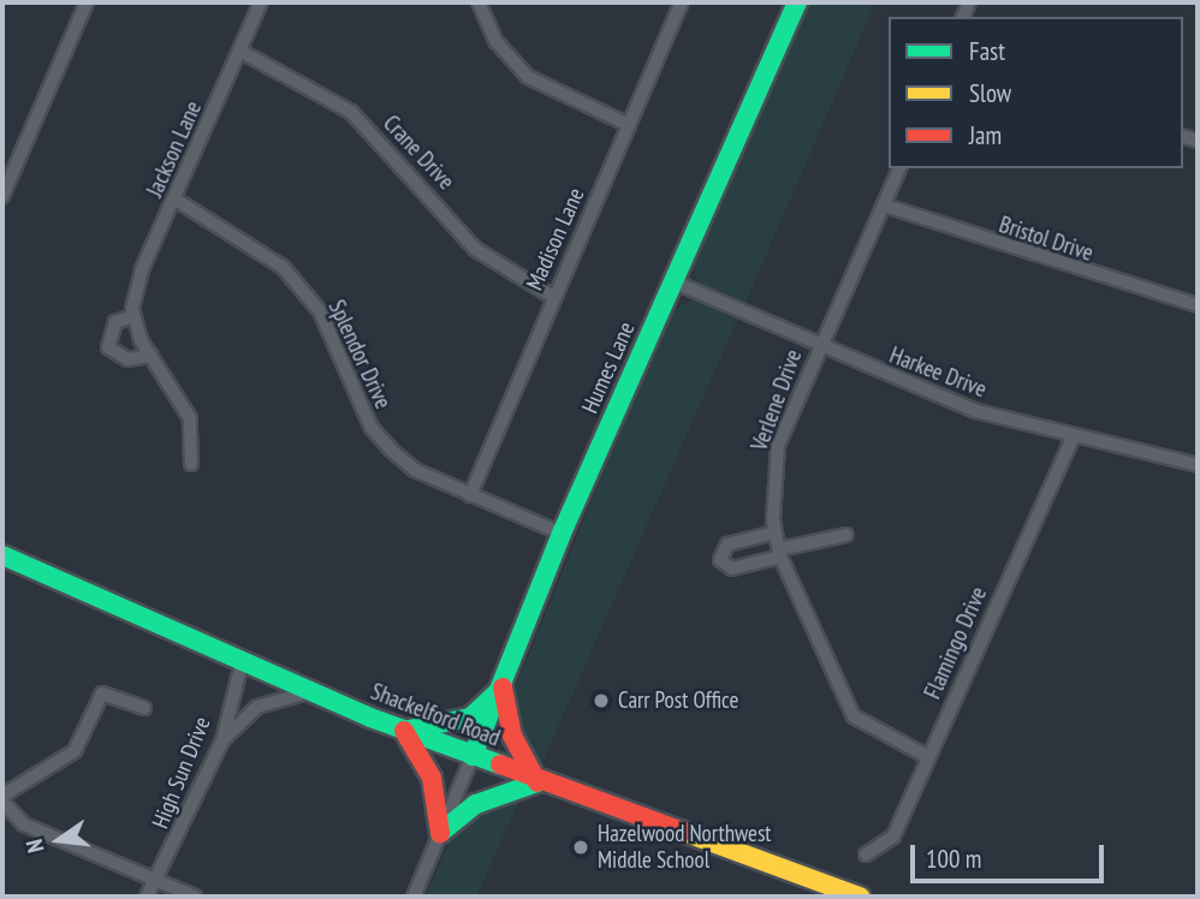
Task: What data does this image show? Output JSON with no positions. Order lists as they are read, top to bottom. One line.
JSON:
{"streets":{"main road":["Humes Lane","Shackelford Road"],"street":["Jackson Lane","Crane Drive","Madison Lane","Bristol Drive","Splendor Drive","Harkee Drive","Verlene Drive","Flamingo Drive","High Sun Drive"]},"crossings":[["Jackson Lane","Crane Drive"],["Jackson Lane","Splendor Drive"],["Crane Drive","Madison Lane"],["Madison Lane","Splendor Drive"],["Bristol Drive","Verlene Drive"],["Splendor Drive","Humes Lane"],["Humes Lane","Harkee Drive"],["Humes Lane","Shackelford Road"],["Harkee Drive","Verlene Drive"],["Harkee Drive","Flamingo Drive"],["Verlene Drive","Flamingo Drive"],["Shackelford Road","High Sun Drive"]],"places":["Carr Post Office","Hazelwood Northwest Middle School"],"legend":["Fast","Slow","Jam"],"scale_bar":"100 m","north":"left"}
